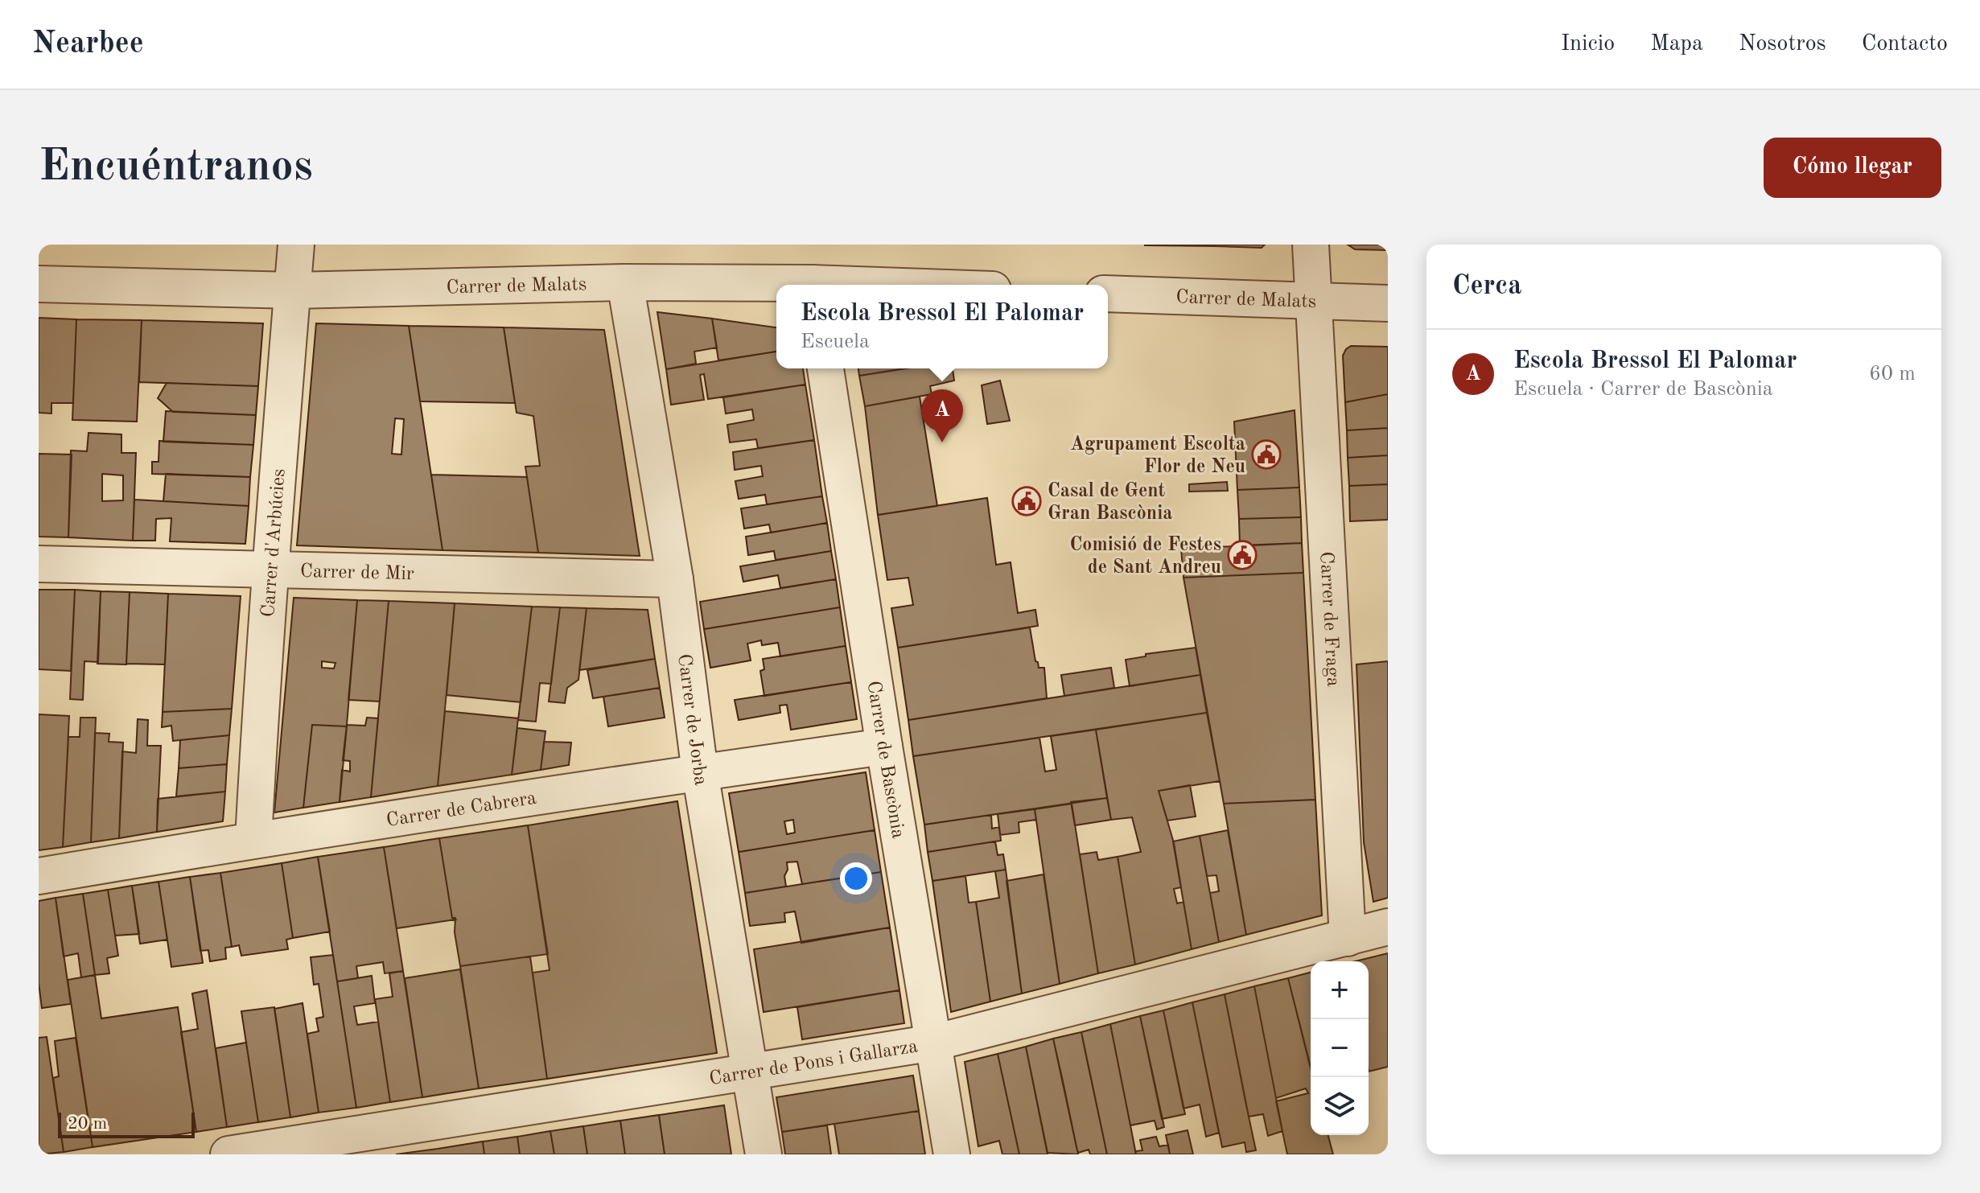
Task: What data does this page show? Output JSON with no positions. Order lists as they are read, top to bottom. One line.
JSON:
{"streets":{"street":["Carrer de Malats","Carrer d'Arbúcies","Carrer de Mir","Carrer de Fraga","Carrer de Jorba","Carrer de Bascònia","Carrer de Cabrera","Carrer de Pons i Gallarza"]},"crossings":[["Carrer de Malats","Carrer d'Arbúcies"],["Carrer de Malats","Carrer de Fraga"],["Carrer de Malats","Carrer de Jorba"],["Carrer d'Arbúcies","Carrer de Mir"],["Carrer d'Arbúcies","Carrer de Cabrera"],["Carrer de Mir","Carrer de Jorba"],["Carrer de Fraga","Carrer de Pons i Gallarza"],["Carrer de Jorba","Carrer de Cabrera"],["Carrer de Jorba","Carrer de Pons i Gallarza"],["Carrer de Bascònia","Carrer de Cabrera"],["Carrer de Bascònia","Carrer de Pons i Gallarza"]],"places":{"public building":["Agrupament Escolta Flor de Neu","Casal de Gent Gran Bascònia","Comisió de Festes de Sant Andreu"]},"scale_bar":"20 m","page":{"header":"Nearbee","nav":["Inicio","Mapa","Nosotros","Contacto"],"buttons":"Cómo llegar","title":"Encuéntranos","heading":"Cerca","popup":["Escola Bressol El Palomar","Escuela"],"list":[{"mark":"A","name":"Escola Bressol El Palomar","note":"Escuela · Carrer de Bascònia","value":"60 m"}],"pins":"A","map_buttons":["+","−"],"scale":"20 m"}}
